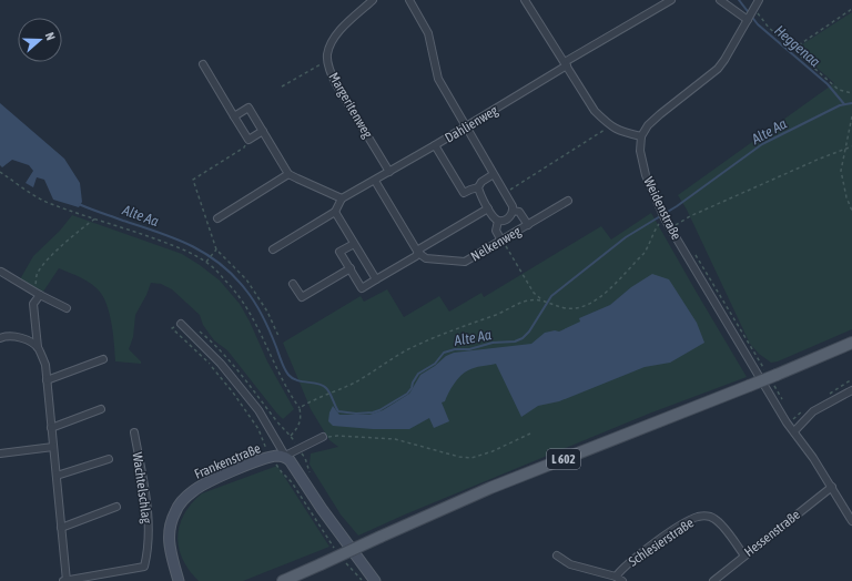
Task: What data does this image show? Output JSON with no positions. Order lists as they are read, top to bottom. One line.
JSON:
{"streets":{"main road":["L 602","Frankenstraße"],"street":["Margeritenweg","Dahlienweg","Weidenstraße","Nelkenweg","Wachtelschlag","Hessenstraße","Schlesierstraße"]},"crossings":[["Margeritenweg","Dahlienweg"],["Dahlienweg","Nelkenweg"],["Weidenstraße","Hessenstraße"],["Hessenstraße","Schlesierstraße"]],"water":["Heggenaa","Alte Aa"],"north":"right"}
